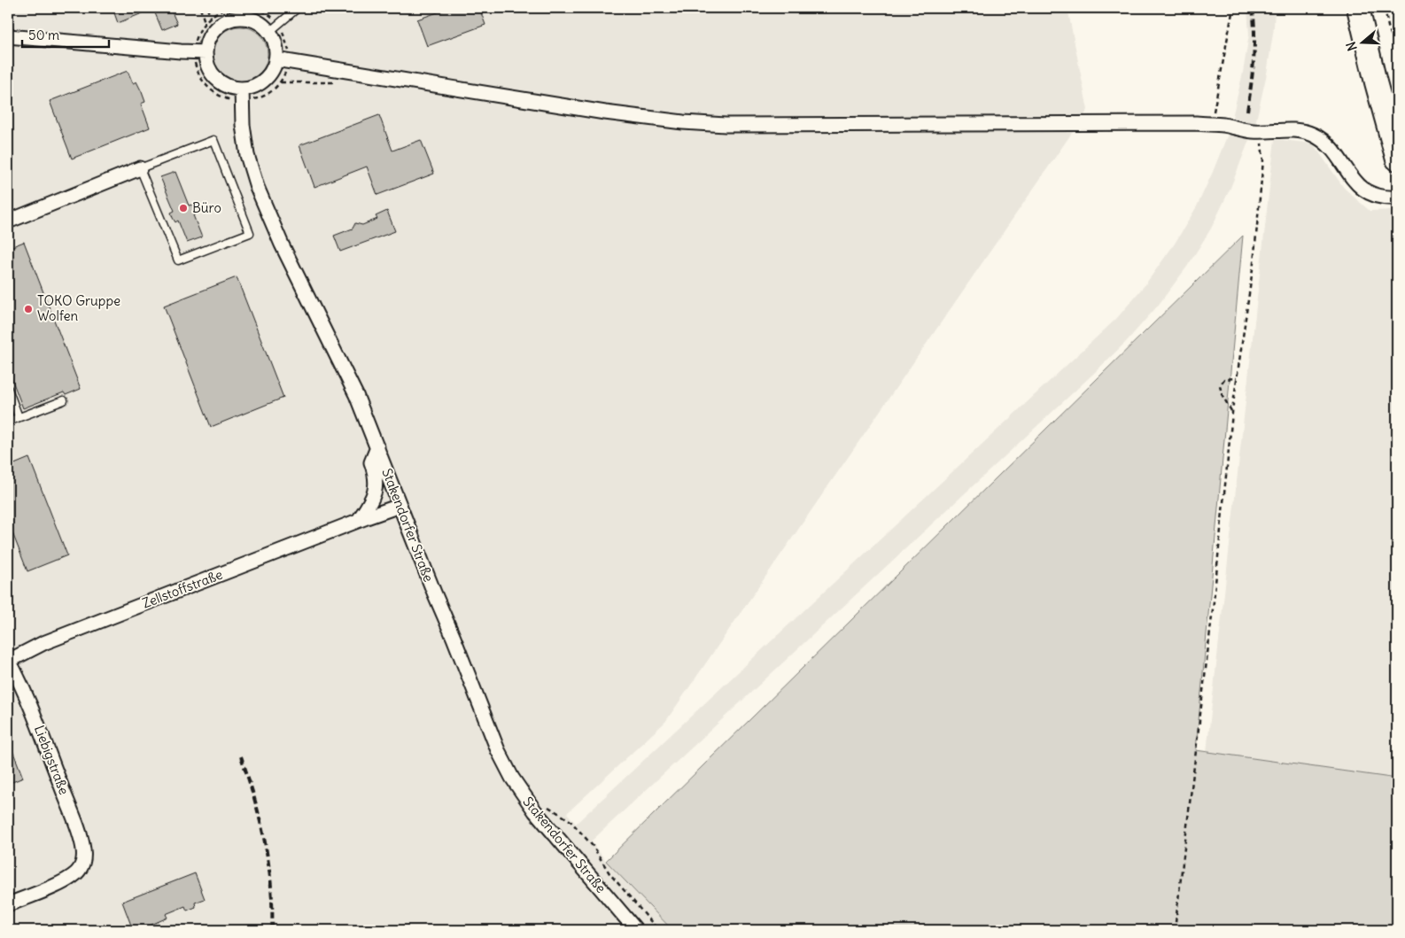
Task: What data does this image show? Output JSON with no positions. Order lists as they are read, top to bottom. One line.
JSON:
{"streets":{"street":["Stakendorfer Straße","Zellstoffstraße","Liebigstraße"]},"crossings":[["Stakendorfer Straße","Zellstoffstraße"],["Zellstoffstraße","Liebigstraße"]],"places":["Büro","TOKO Gruppe Wolfen"],"scale_bar":"50 m","north":"left"}
